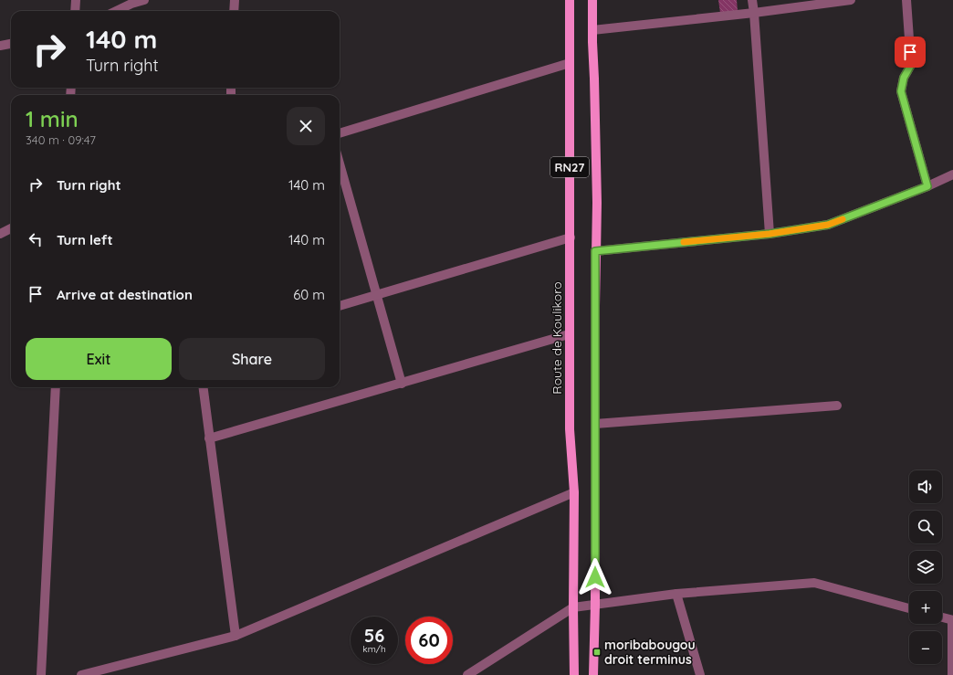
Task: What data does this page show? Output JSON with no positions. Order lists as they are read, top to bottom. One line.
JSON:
{"streets":{"main road":["RN27","Route de Koulikoro"]},"places":{"transit":["moribabougou droit terminus"]},"page":{"turn":["140 m","Turn right"],"heading":["1 min","340 m · 09:47"],"list":[{"name":"Turn right","value":"140 m"},{"name":"Turn left","value":"140 m"},{"name":"Arrive at destination","value":"60 m"}],"buttons":["Exit","Share"],"map_buttons":["+","−"],"speed":"56 km/h","limit":"60"}}
